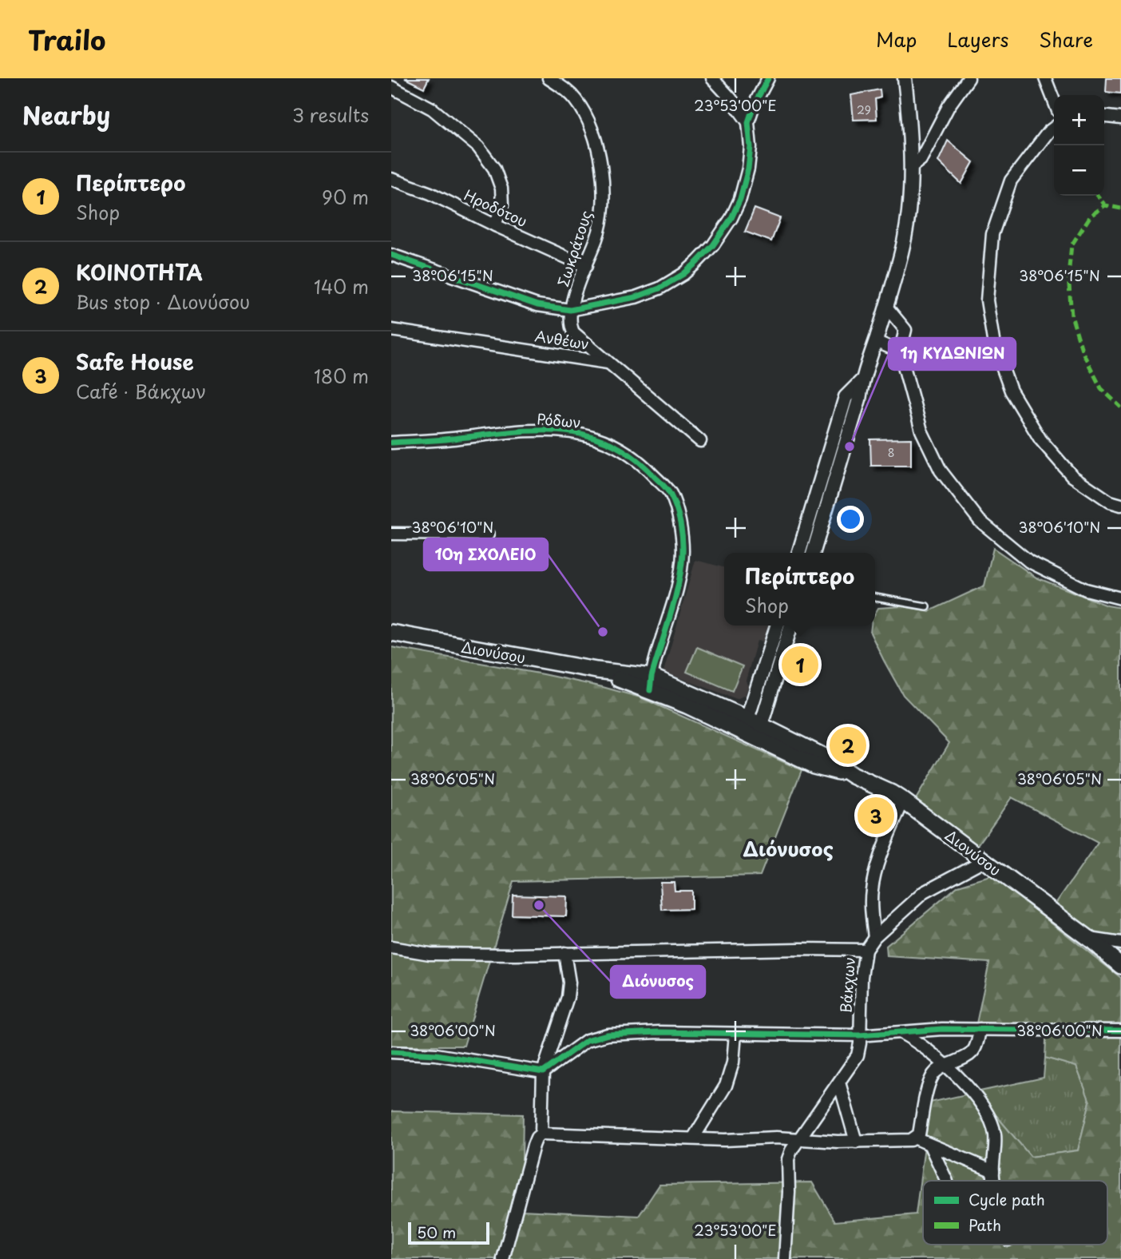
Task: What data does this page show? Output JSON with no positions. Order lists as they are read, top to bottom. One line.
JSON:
{"streets":{"main road":["Διονύσου"],"street":["Ηροδότου","Σωκράτους","Ανθέων","Ρόδων","Βάκχων"]},"crossings":[["Ηροδότου","Σωκράτους"],["Ρόδων","Διονύσου"],["Διονύσου","Βάκχων"]],"districts":["Διόνυσος"],"places":["1η ΚΥΔΩΝΙΩΝ","10η ΣΧΟΛΕΙΟ","Διόνυσος"],"house_numbers":["29","8"],"legend":["Cycle path","Path"],"scale_bar":"50 m","page":{"header":"Trailo","nav":["Map","Layers","Share"],"heading":["Nearby","3 results"],"map_buttons":["+","−"],"list":[{"mark":"1","name":"Περίπτερο","note":"Shop","value":"90 m"},{"mark":"2","name":"ΚΟΙΝΟΤΗΤΑ","note":"Bus stop · Διονύσου","value":"140 m"},{"mark":"3","name":"Safe House","note":"Café · Βάκχων","value":"180 m"}],"popup":["Περίπτερο","Shop"],"pins":["1","2","3"],"scale":"50 m"},"coordinates":["23°53'00\"E","38°06'15\"N","38°06'10\"N","38°06'05\"N","38°06'00\"N"]}
